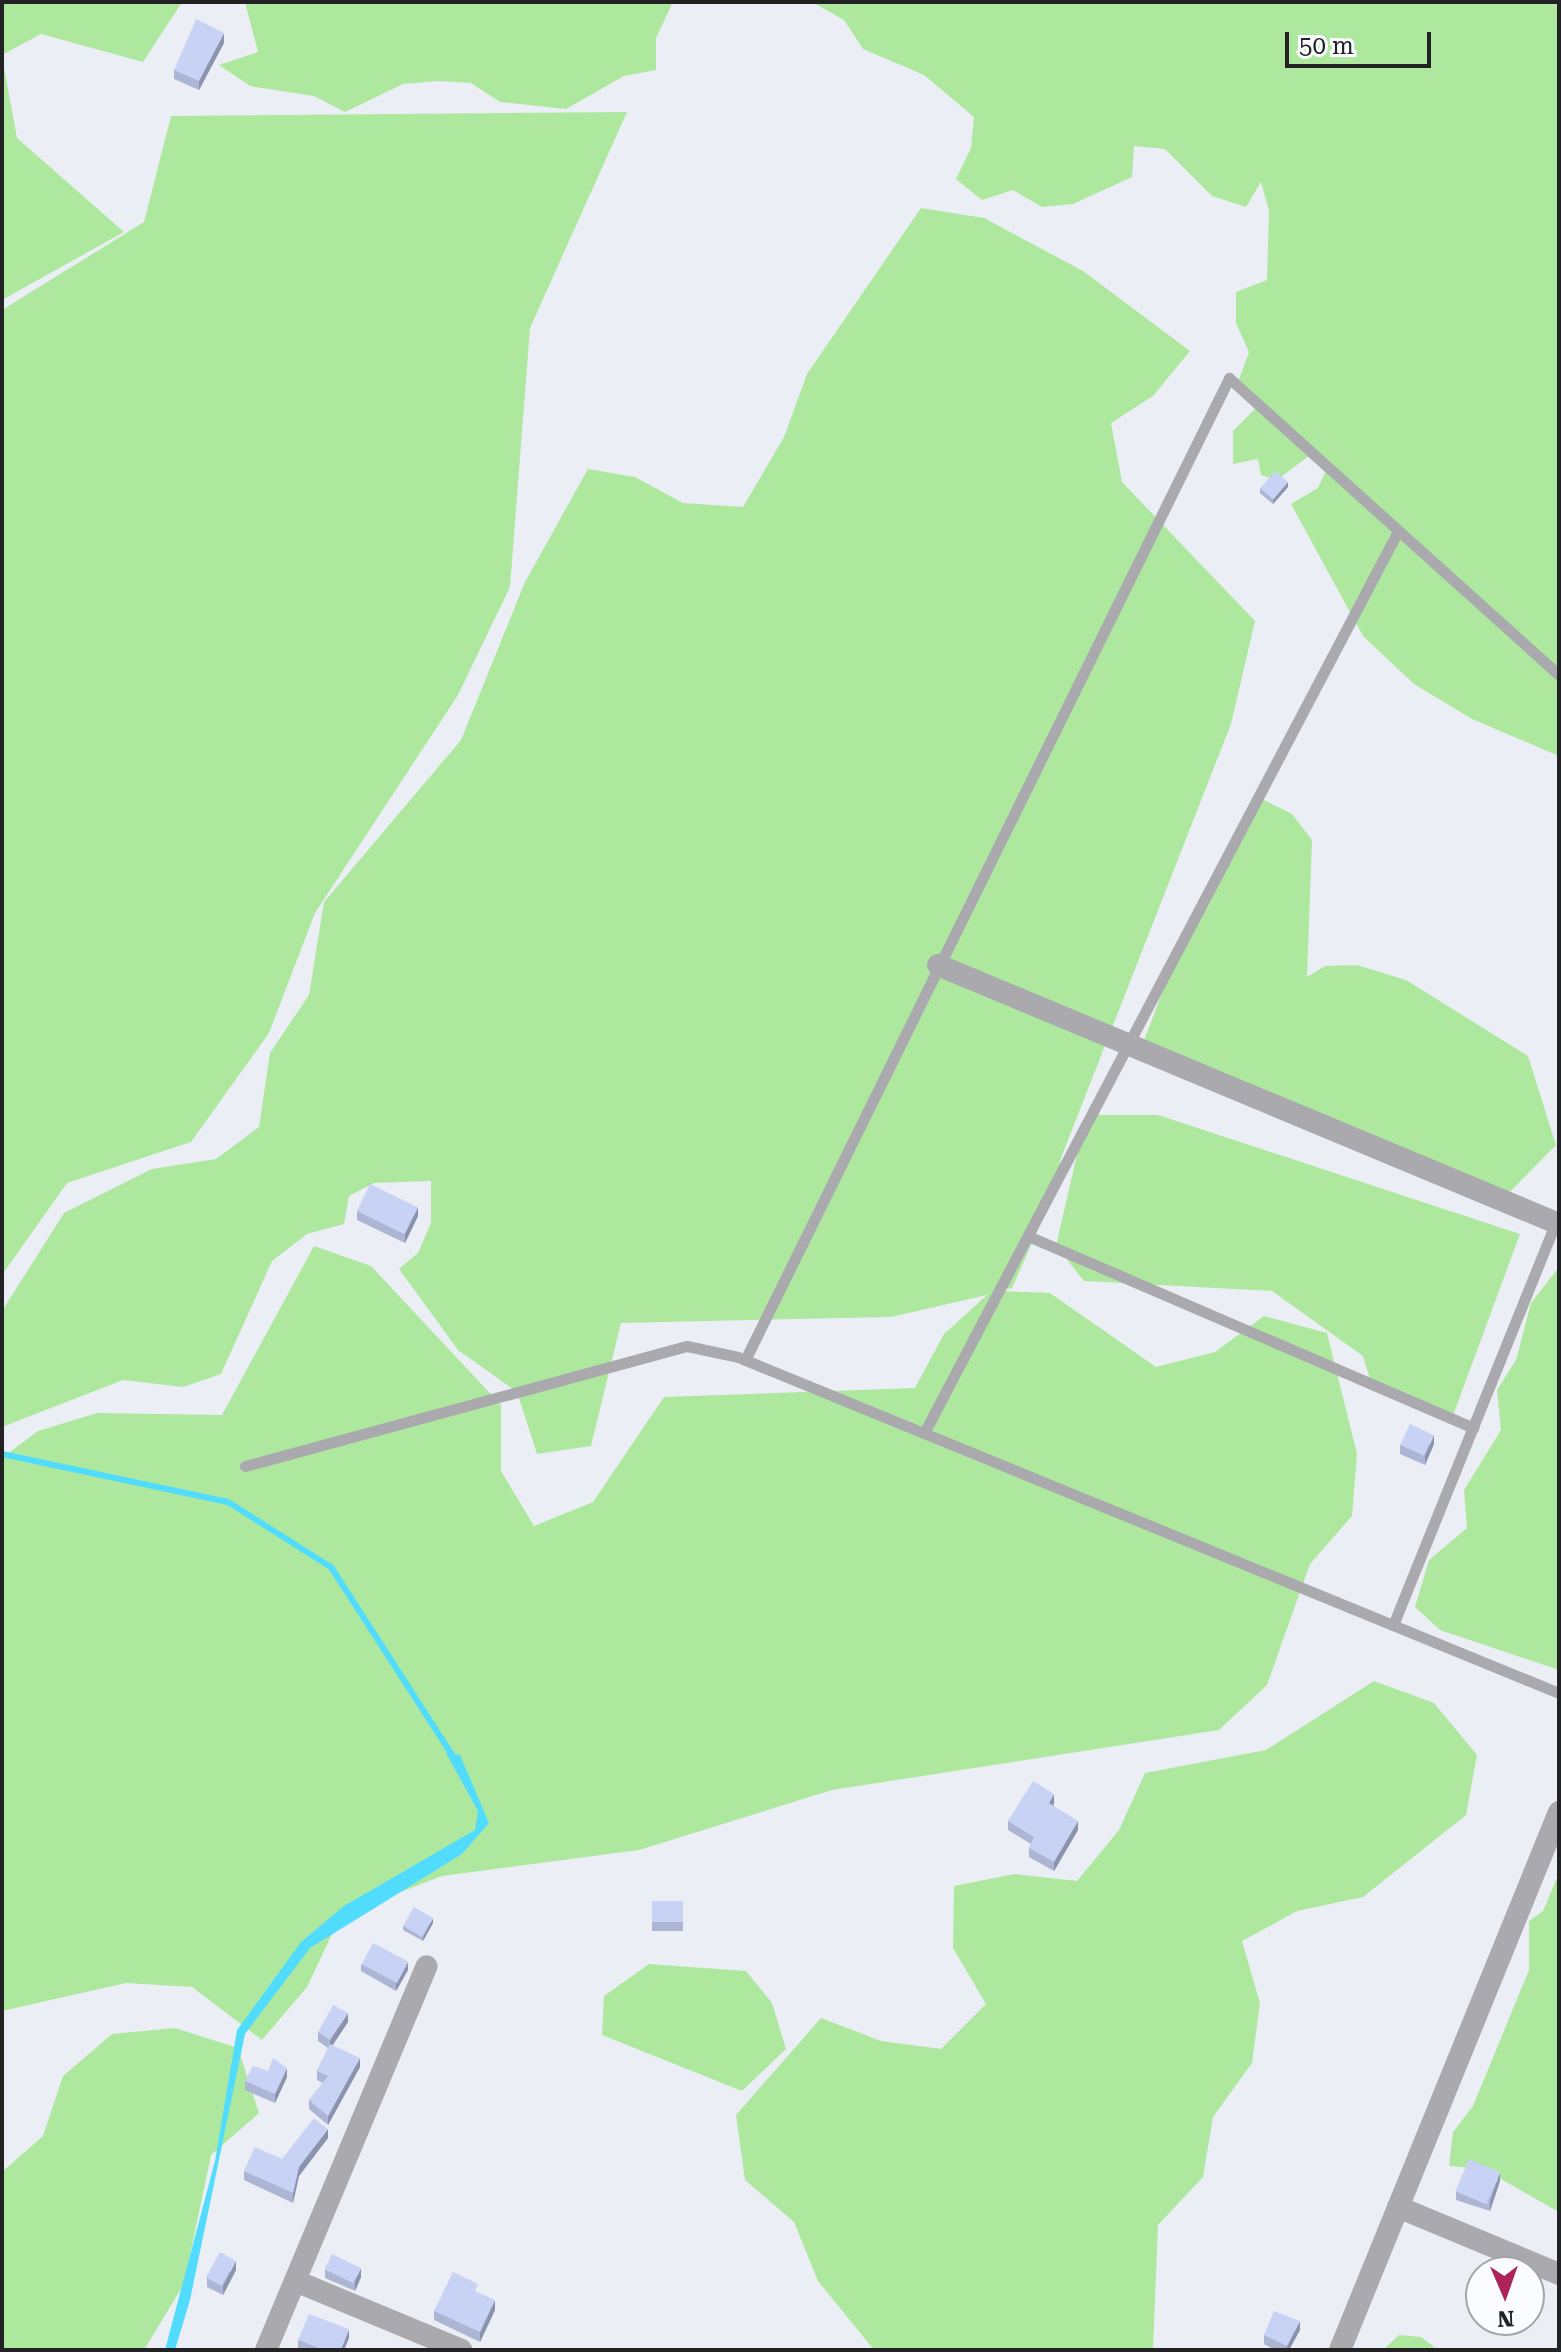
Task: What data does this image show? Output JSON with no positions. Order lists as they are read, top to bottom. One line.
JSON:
{"scale_bar":"50 m","north":"bottom"}
